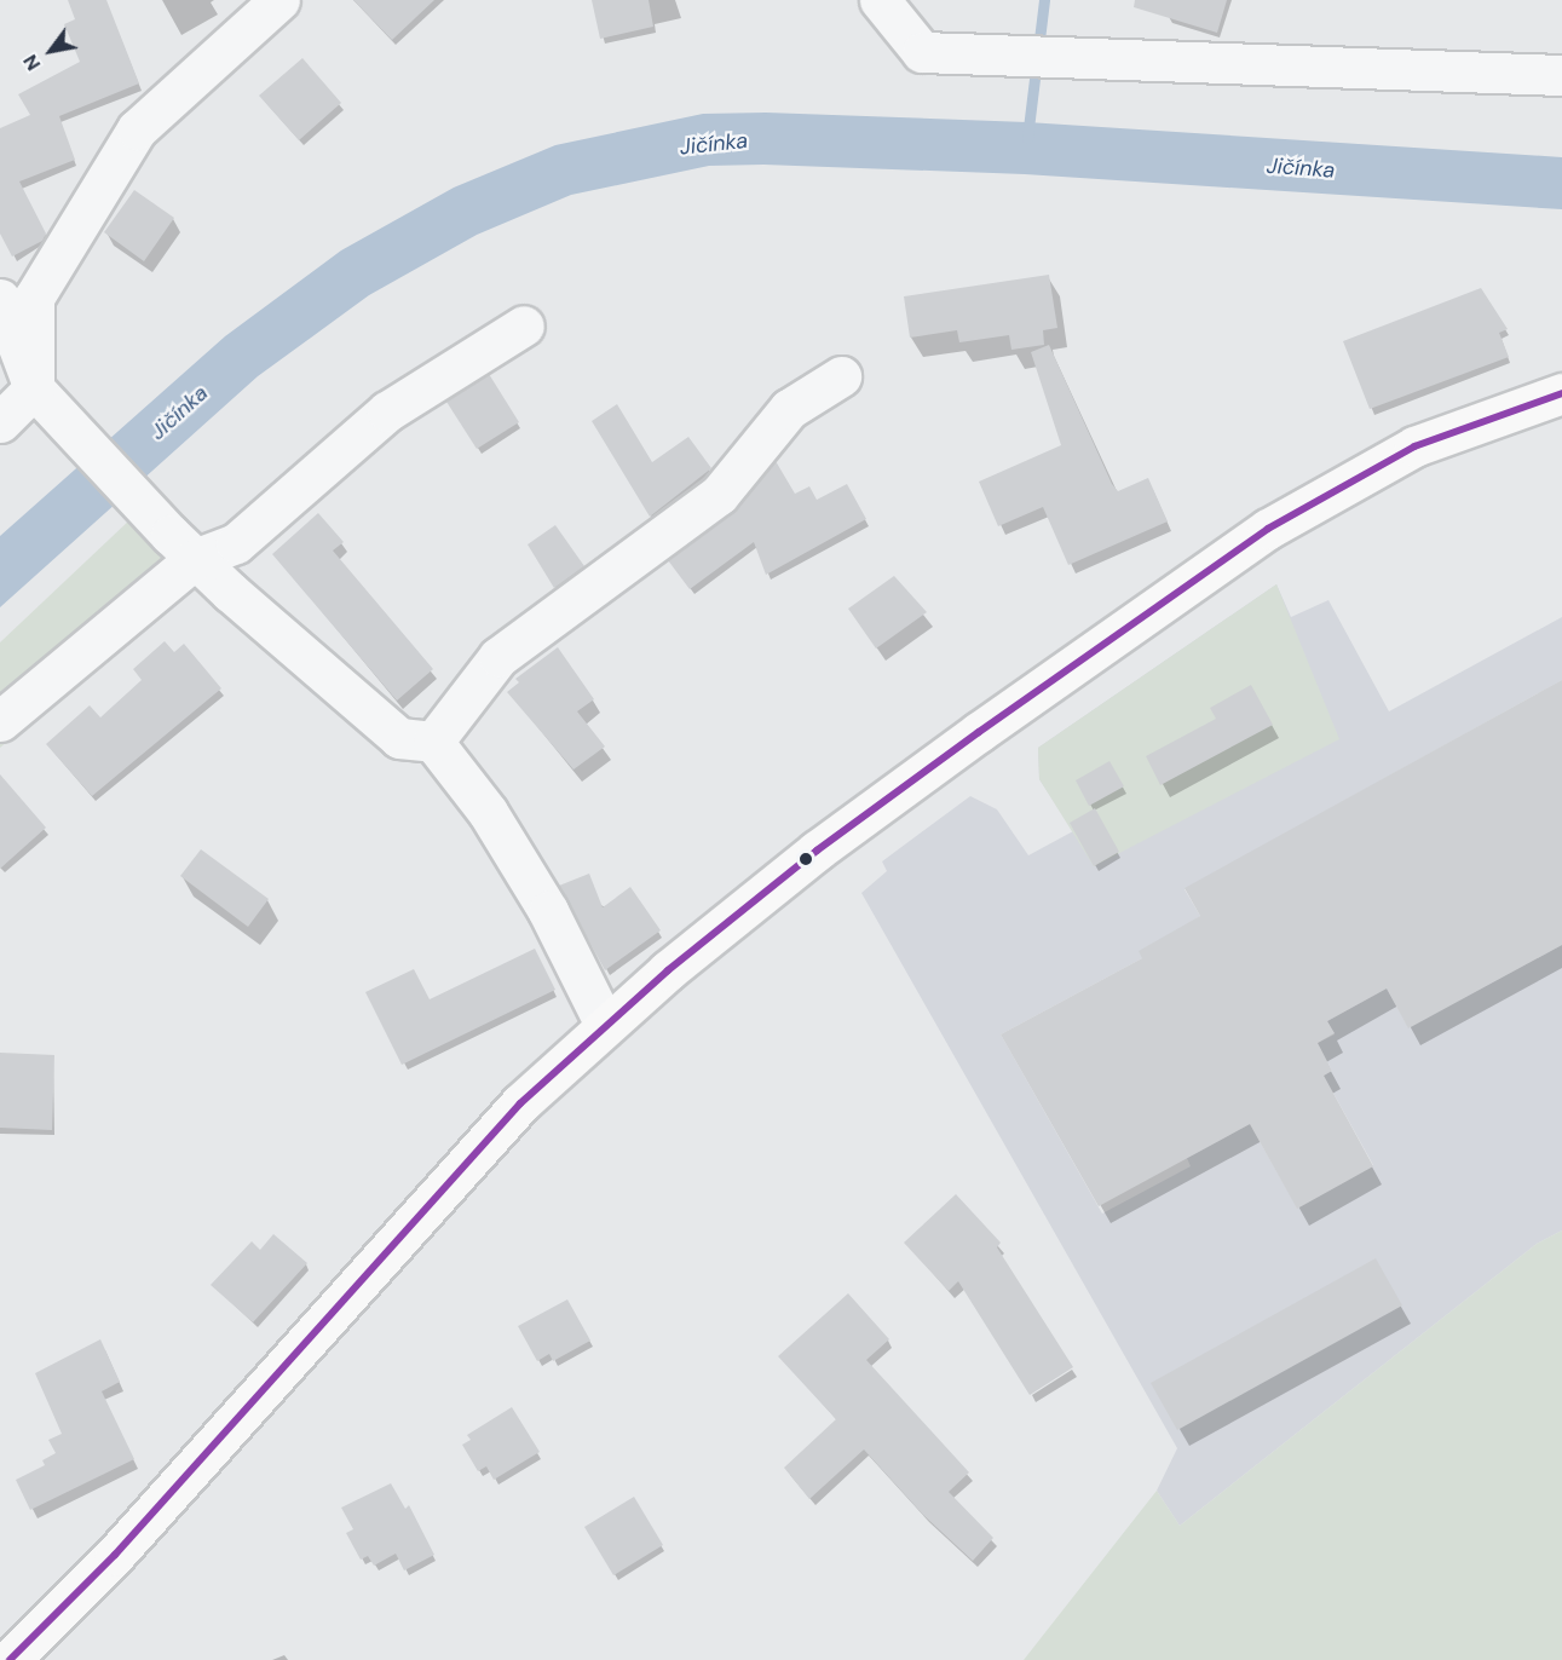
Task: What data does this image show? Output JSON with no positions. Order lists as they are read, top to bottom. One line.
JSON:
{"water":["Jičínka"],"north":"bottom left"}
